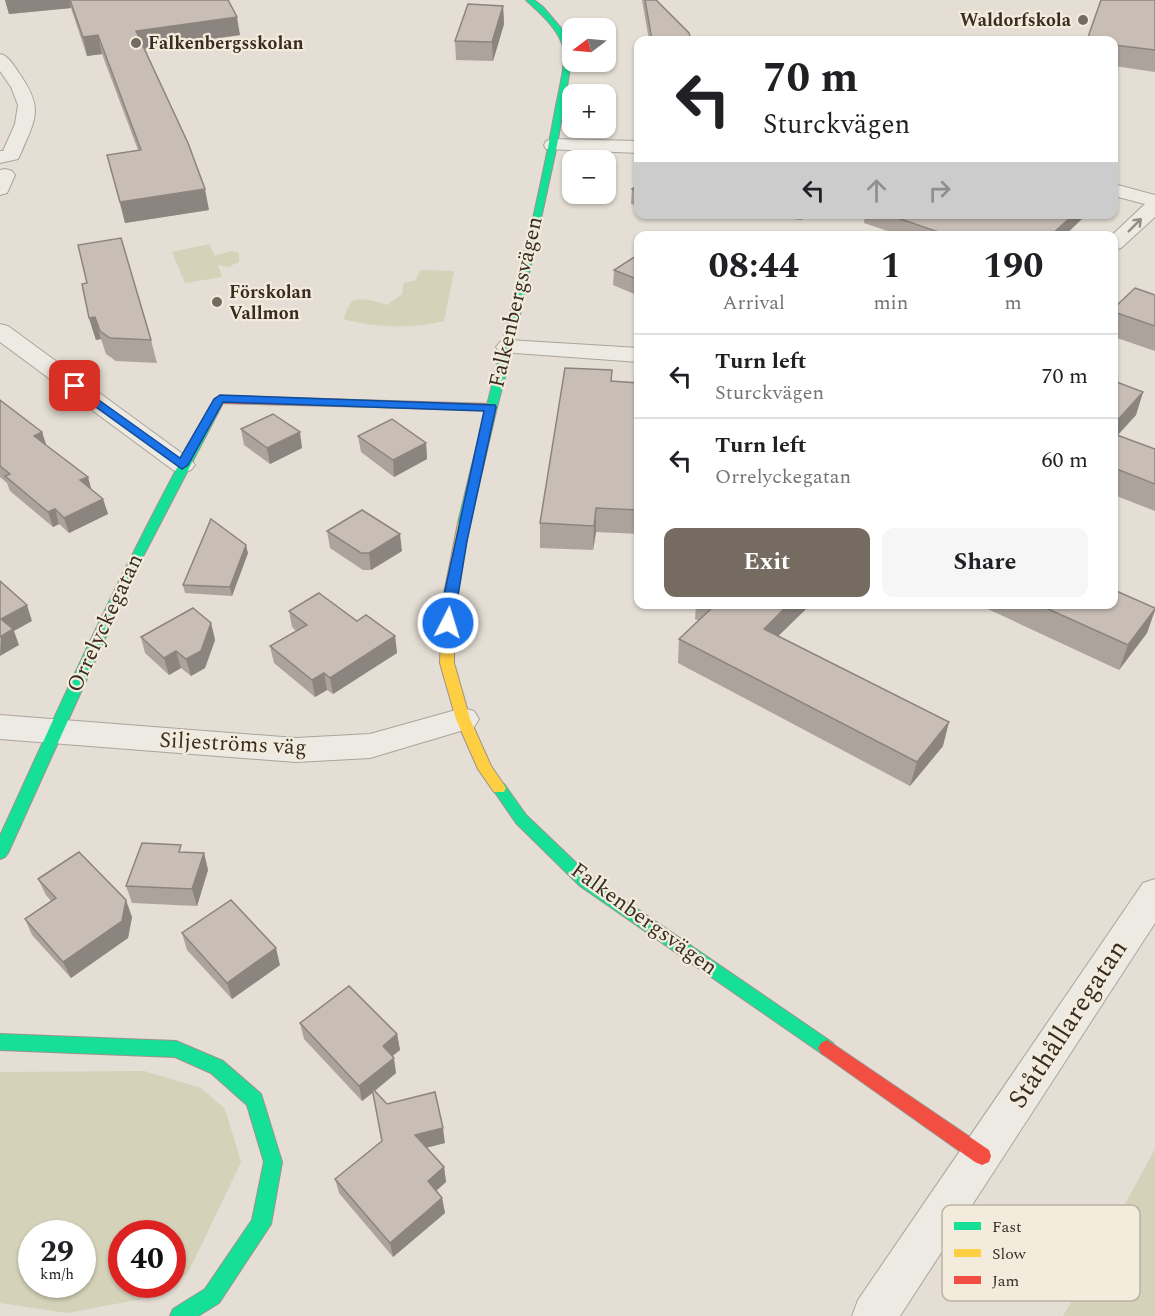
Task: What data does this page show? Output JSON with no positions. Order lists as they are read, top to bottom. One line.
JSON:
{"streets":{"street":["Falkenbergsvägen","Orrelyckegatan","Siljeströms väg","Ståthållaregatan"]},"crossings":[["Falkenbergsvägen","Orrelyckegatan"],["Falkenbergsvägen","Siljeströms väg"],["Falkenbergsvägen","Ståthållaregatan"],["Orrelyckegatan","Siljeströms väg"]],"places":["Waldorfskola","Falkenbergsskolan","Förskolan Vallmon"],"legend":["Fast","Slow","Jam"],"north":"left","page":{"map_buttons":["+","−"],"turn":["70 m","Sturckvägen"],"eta":["08:44","Arrival","1","min","190","m"],"list":[{"name":"Turn left","note":"Sturckvägen","value":"70 m"},{"name":"Turn left","note":"Orrelyckegatan","value":"60 m"}],"buttons":["Exit","Share"],"speed":"29 km/h","limit":"40"}}
